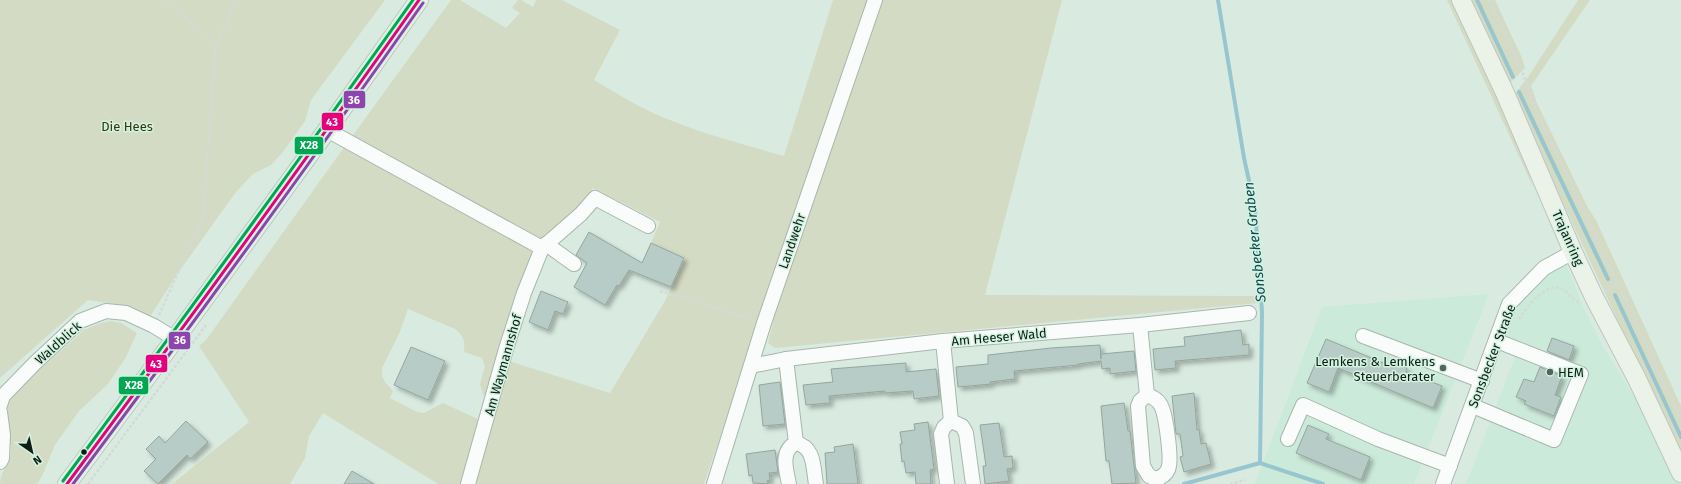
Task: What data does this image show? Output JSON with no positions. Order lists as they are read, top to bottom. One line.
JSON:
{"streets":{"main road":["Trajanring"],"street":["Landwehr","Am Heeser Wald","Waldblick","Sonsbecker Straße","Am Waymannshof"]},"crossings":[["Trajanring","Sonsbecker Straße"],["Landwehr","Am Heeser Wald"]],"water":["Sonsbecker Graben"],"parks":["Die Hees"],"places":["Lemkens & Lemkens Steuerberater","HEM"],"lines":["transit line 43","transit line X28","transit line 36"],"north":"bottom right"}
